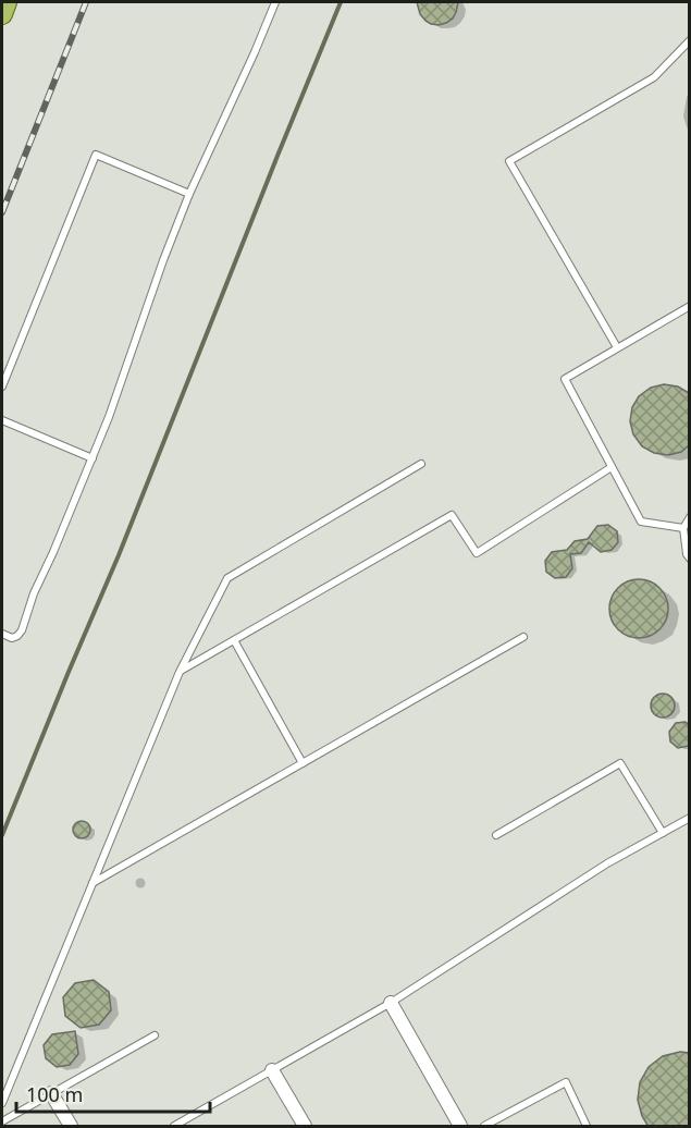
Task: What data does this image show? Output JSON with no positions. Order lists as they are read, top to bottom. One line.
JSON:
{"scale_bar":"100 m"}
